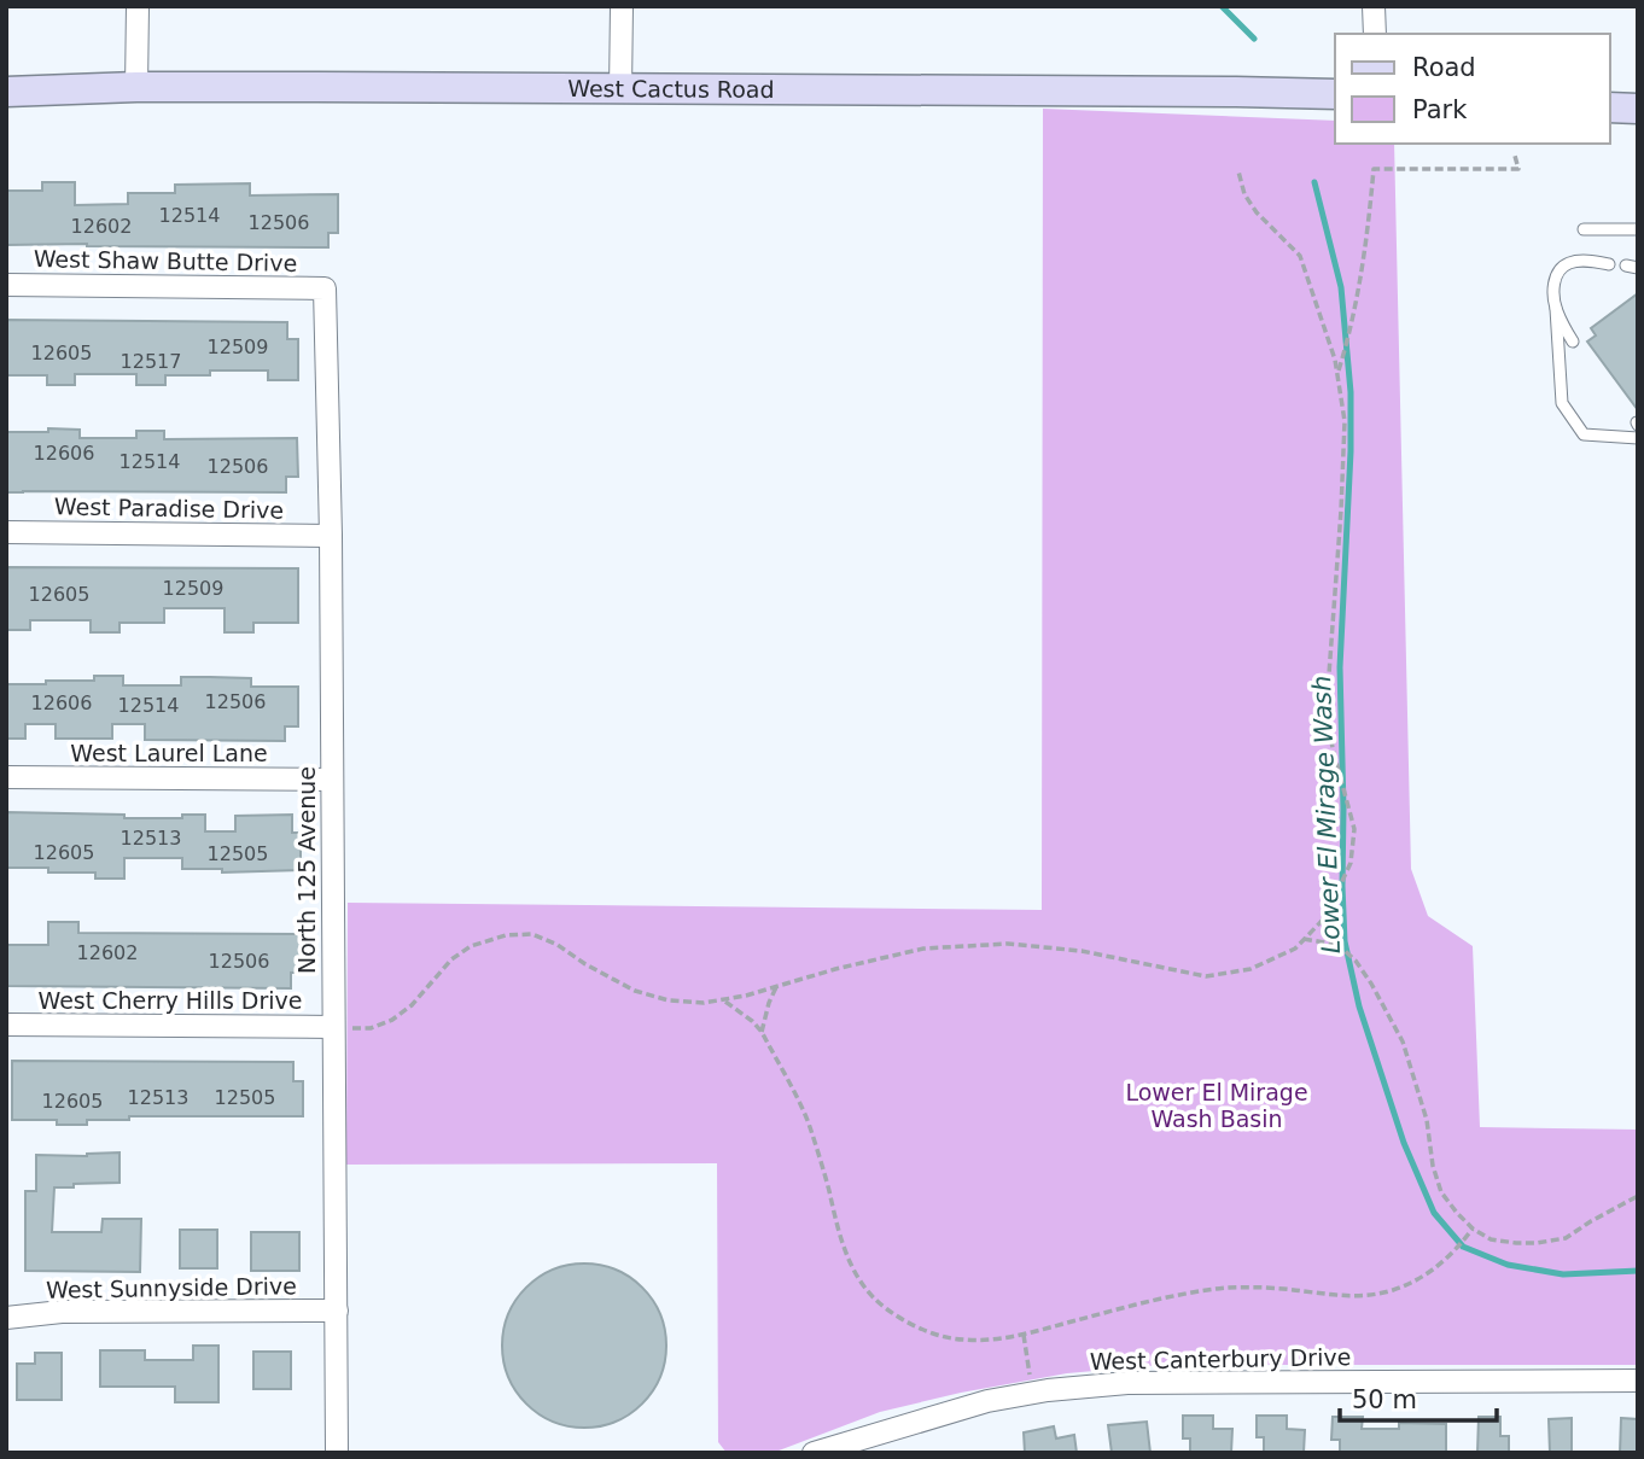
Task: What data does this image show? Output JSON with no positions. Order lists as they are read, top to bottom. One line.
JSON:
{"streets":{"main road":["West Cactus Road"],"street":["West Shaw Butte Drive","West Paradise Drive","West Laurel Lane","North 125 Avenue","West Cherry Hills Drive","West Sunnyside Drive","West Canterbury Drive"]},"crossings":[["West Shaw Butte Drive","North 125 Avenue"],["West Paradise Drive","North 125 Avenue"],["West Laurel Lane","North 125 Avenue"],["North 125 Avenue","West Cherry Hills Drive"],["North 125 Avenue","West Sunnyside Drive"]],"water":["Lower El Mirage Wash"],"parks":["Lower El Mirage Wash Basin"],"house_numbers":["12514","12506","12602","12509","12605","12517","12606","12514","12506","12509","12605","12506","12606","12514","12513","12605","12505","12602","12506","12513","12505","12605"],"legend":["Road","Park"],"scale_bar":"50 m"}
